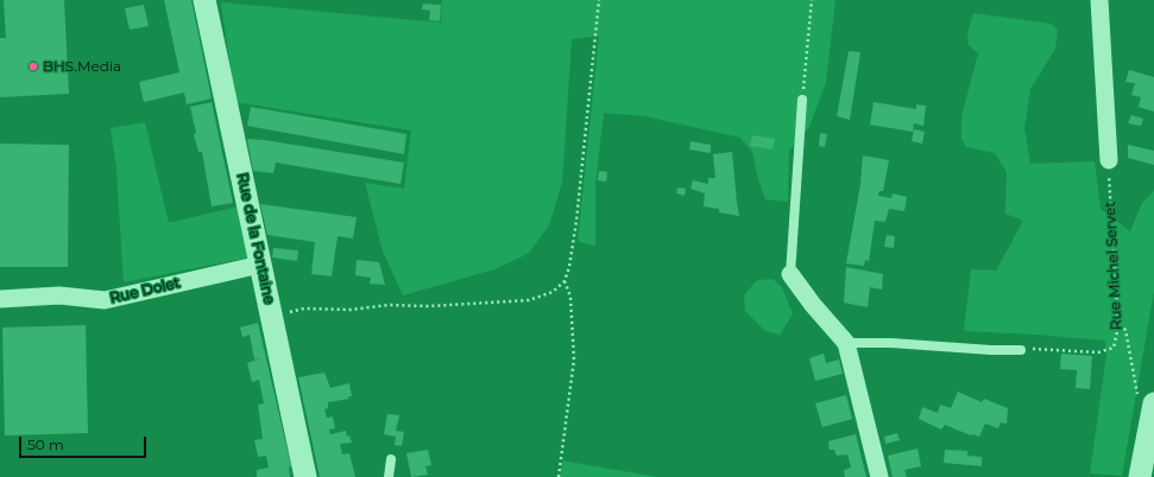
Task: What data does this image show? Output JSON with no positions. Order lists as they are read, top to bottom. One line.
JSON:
{"streets":{"street":["Rue de la Fontaine","Rue Dolet"],"path":["Rue Michel Servet"]},"crossings":[["Rue de la Fontaine","Rue Dolet"]],"places":["BHS.Media"],"scale_bar":"50 m"}
